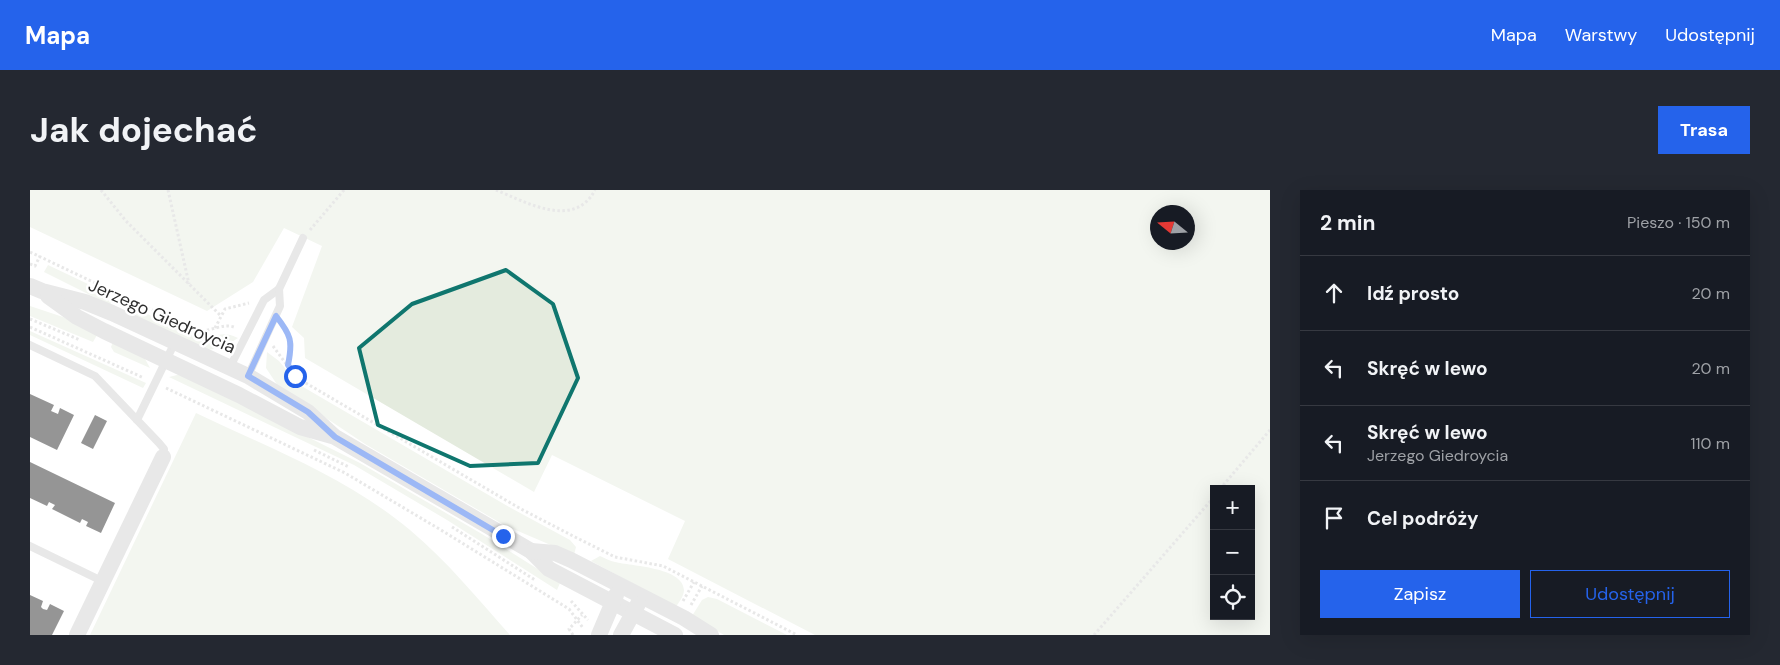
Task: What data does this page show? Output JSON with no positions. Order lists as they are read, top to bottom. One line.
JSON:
{"streets":{"street":["Jerzego Giedroycia"]},"north":"left","page":{"header":"Mapa","nav":["Mapa","Warstwy","Udostępnij"],"buttons":["Trasa",["Zapisz","Udostępnij"]],"title":"Jak dojechać","heading":["2 min","Pieszo · 150 m"],"list":[["Idź prosto","20 m"],["Skręć w lewo","20 m"],["Skręć w lewo","Jerzego Giedroycia","110 m"],"Cel podróży"],"map_buttons":["+","−"]}}
